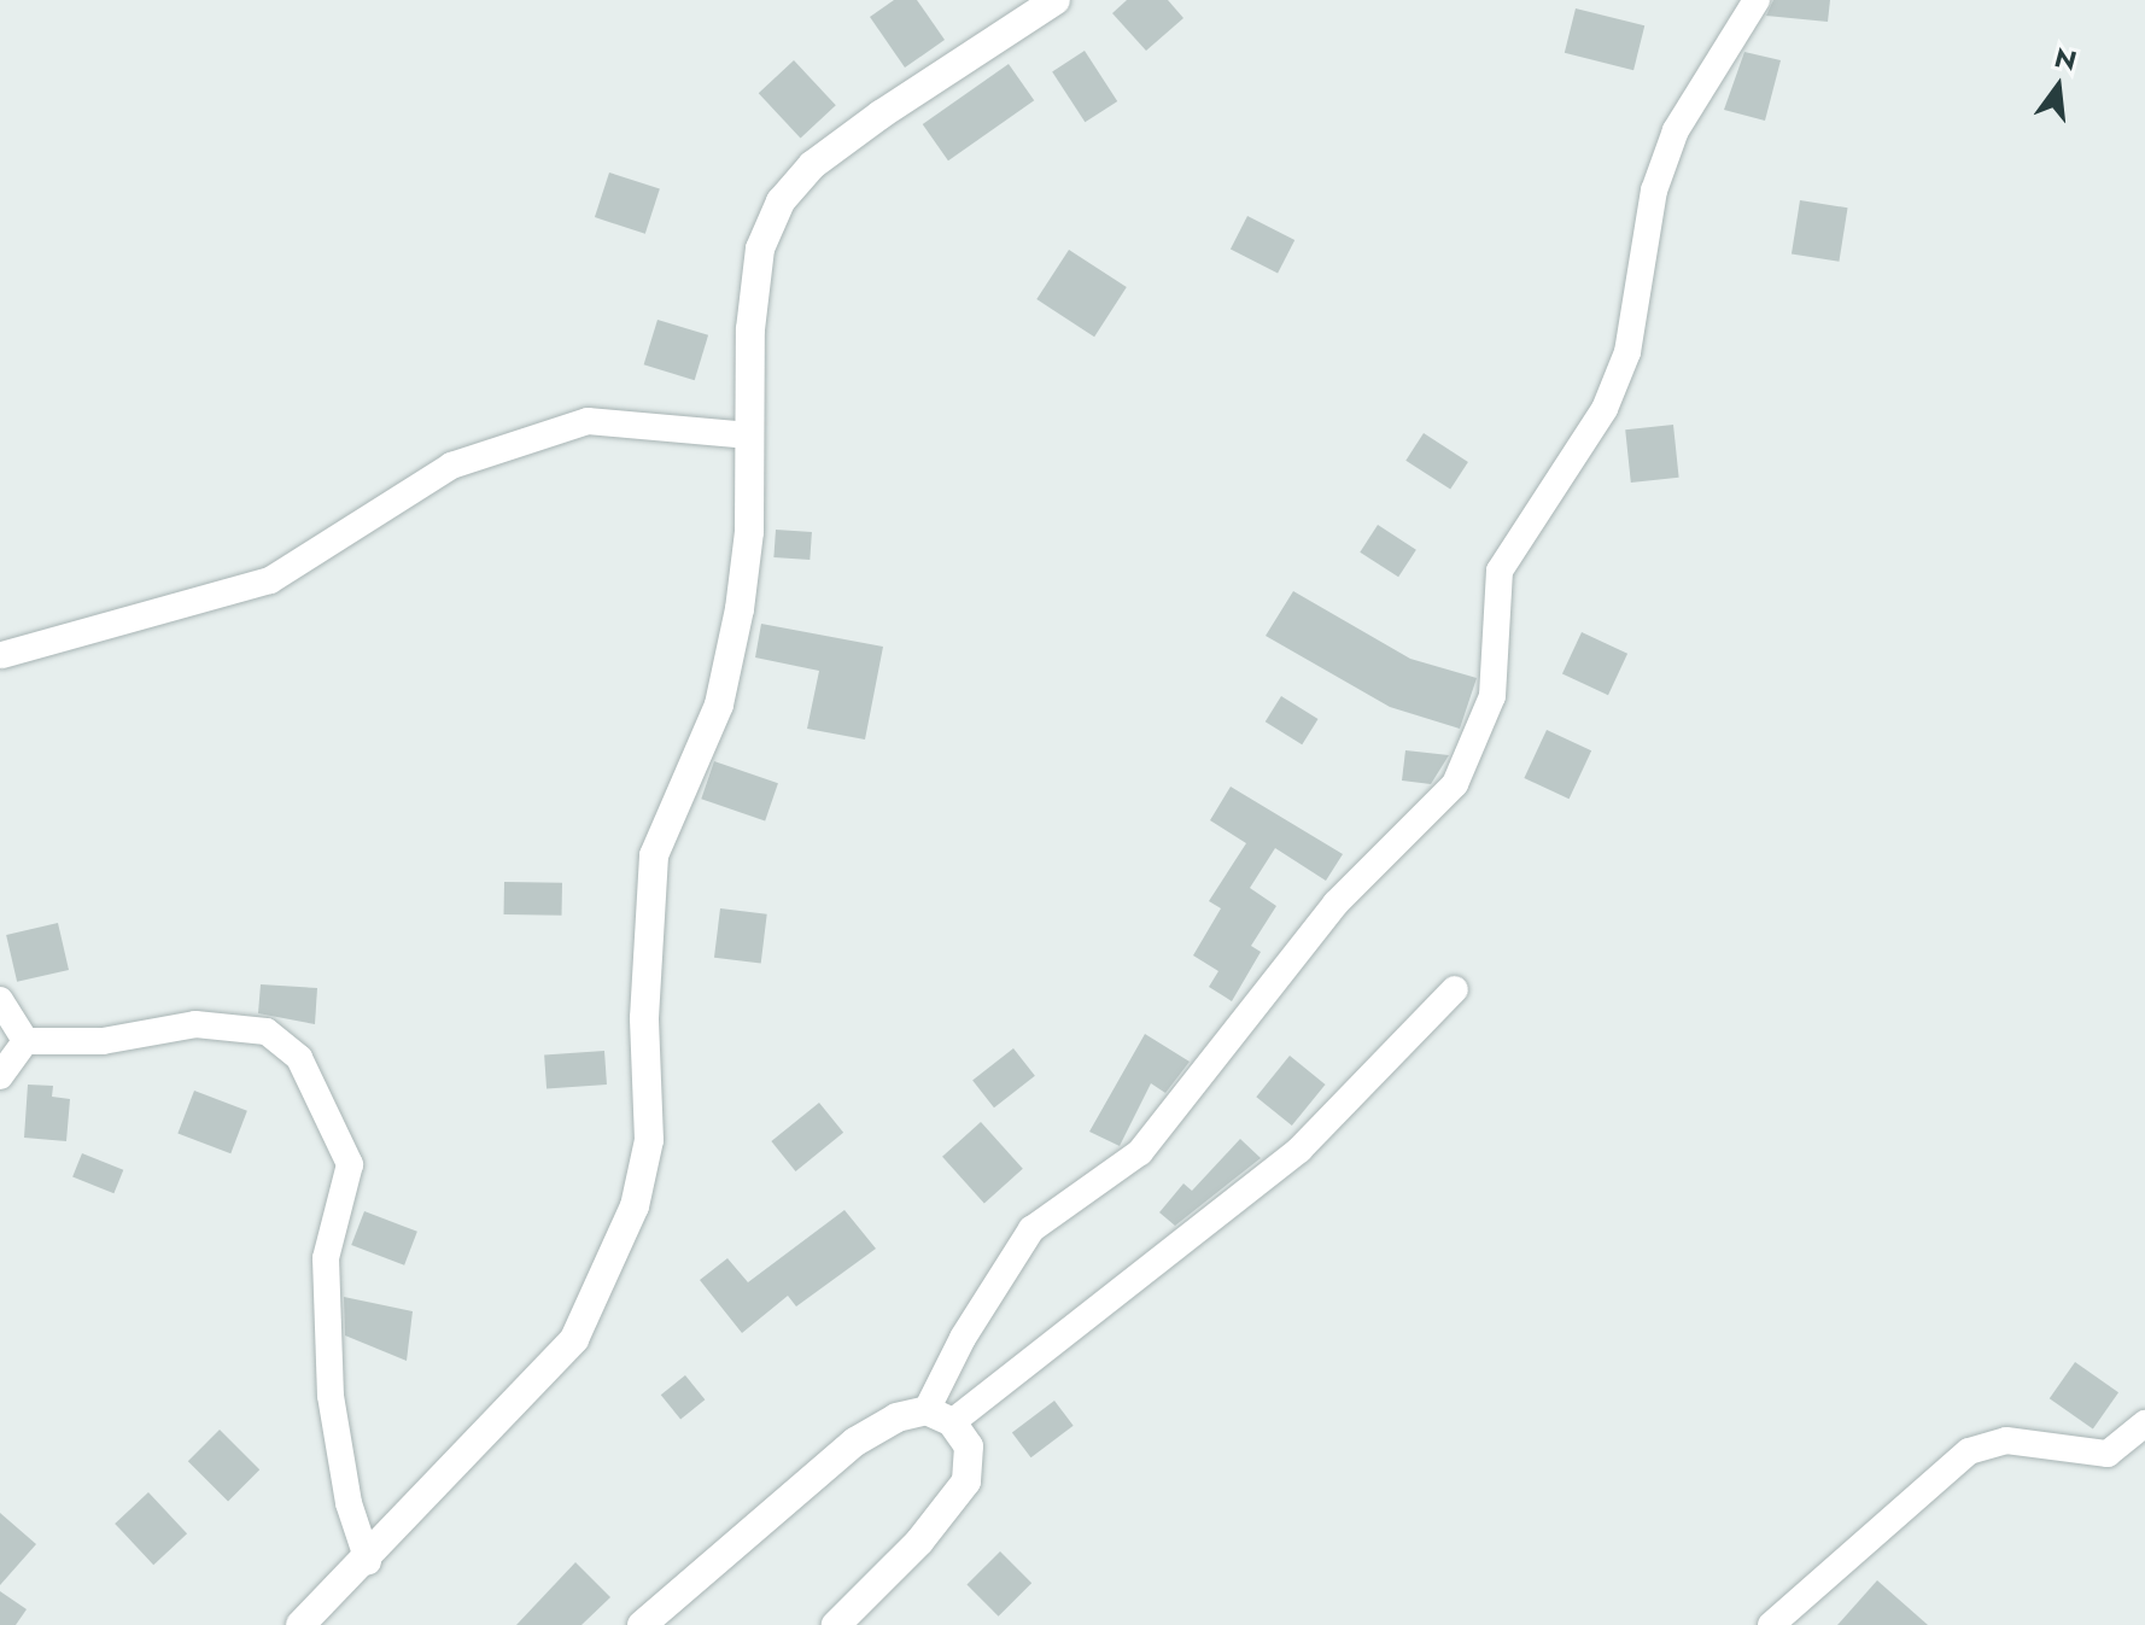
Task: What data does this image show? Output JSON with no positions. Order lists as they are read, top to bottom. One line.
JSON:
{"north":"top"}
